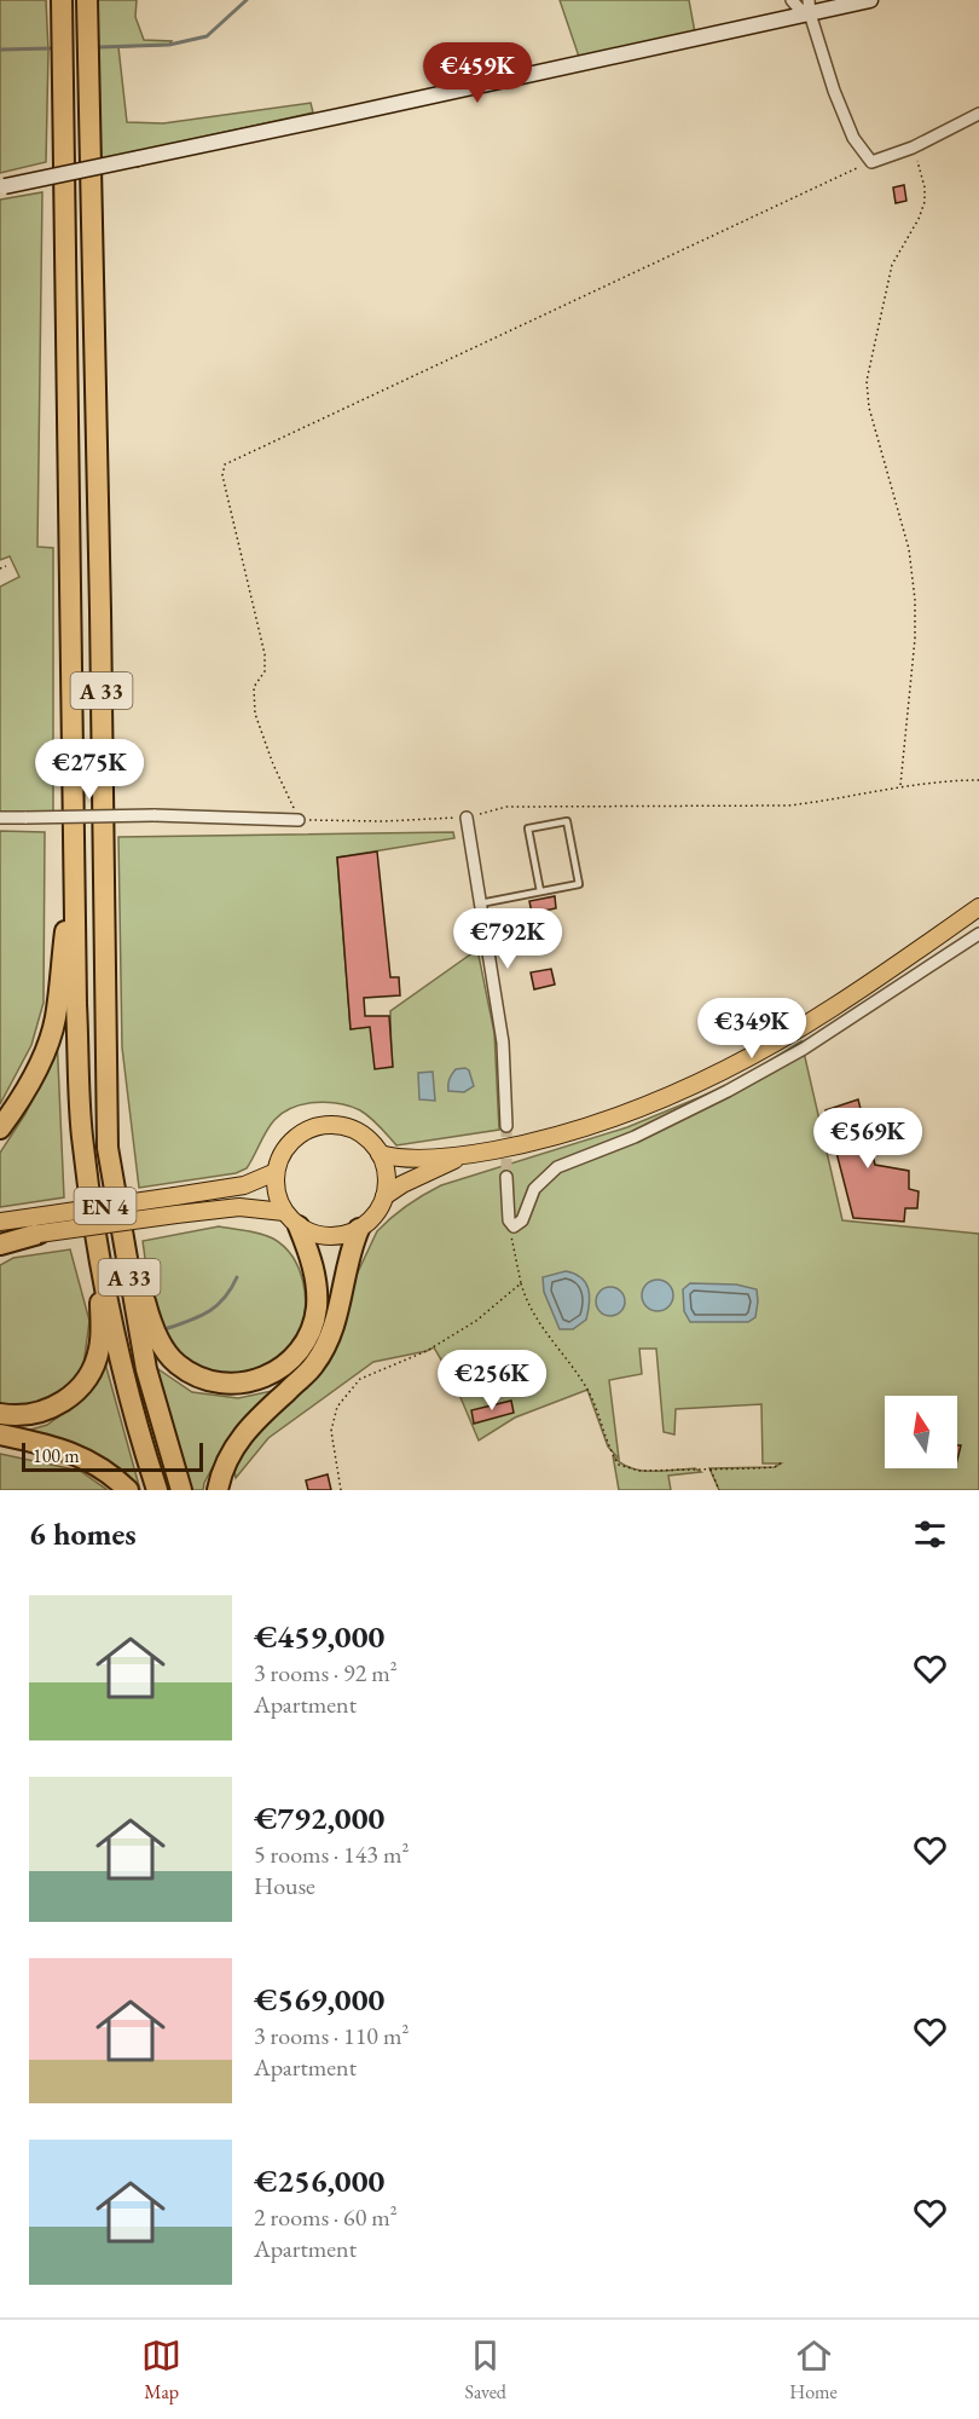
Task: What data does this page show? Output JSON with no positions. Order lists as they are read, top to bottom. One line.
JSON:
{"streets":{"highway":["A 33"],"main road":["EN 4"]},"scale_bar":"100 m","north":"top","page":{"price":["€459K","€275K","€792K","€349K","€569K","€256K"],"scale":"100 m","heading":"6 homes","list":[{"name":"€459,000","note":"3 rooms · 92 m² · Apartment"},{"name":"€792,000","note":"5 rooms · 143 m² · House"},{"name":"€569,000","note":"3 rooms · 110 m² · Apartment"},{"name":"€256,000","note":"2 rooms · 60 m² · Apartment"}],"tabs":["Map","Saved","Home"]}}
